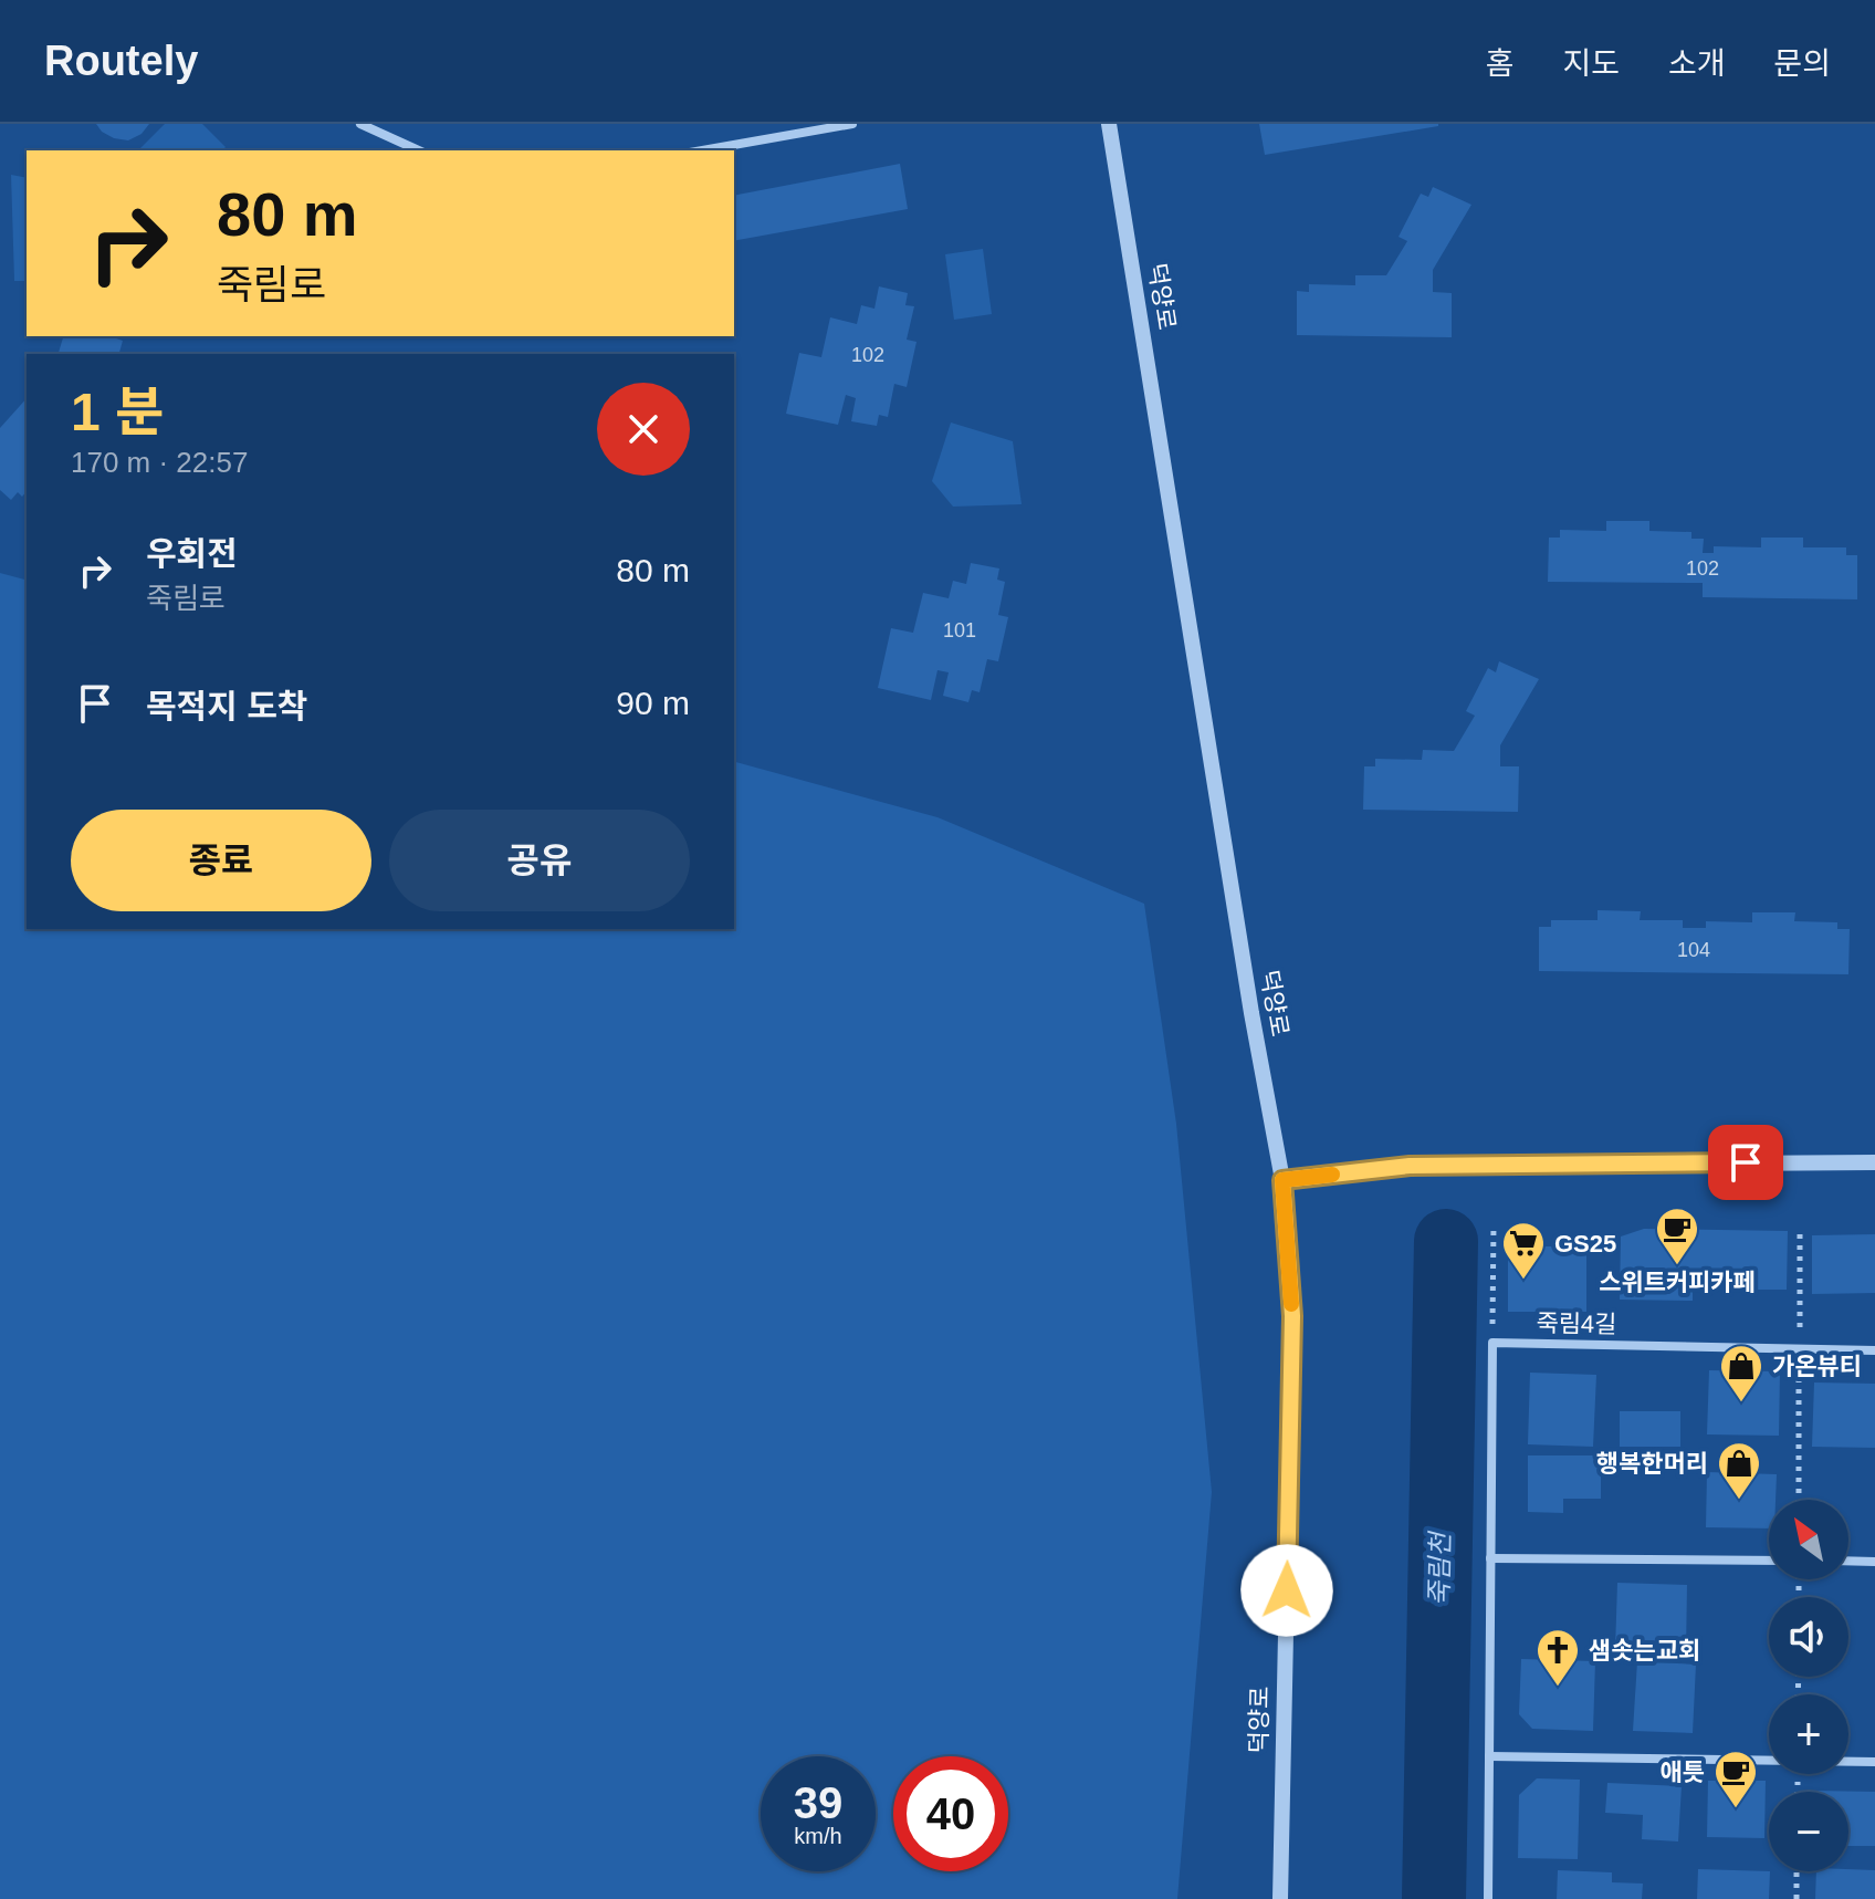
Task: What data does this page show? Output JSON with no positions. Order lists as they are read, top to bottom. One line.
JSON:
{"streets":{"street":["덕양로","죽림4길"]},"water":["죽림천"],"places":{"cafe":["스위트커피카페","애틋"],"supermarket":["GS25"],"shop":["가온뷰티","행복한머리"],"church":["샘솟는교회"]},"house_numbers":["102","102","101","104"],"north":"top left","page":{"header":"Routely","nav":["홈","지도","소개","문의"],"turn":["80 m","죽림로"],"heading":["1 분","170 m · 22:57"],"list":[{"name":"우회전","note":"죽림로","value":"80 m"},{"name":"목적지 도착","value":"90 m"}],"buttons":["종료","공유"],"map_buttons":["+","−"],"speed":"39 km/h","limit":"40"}}
